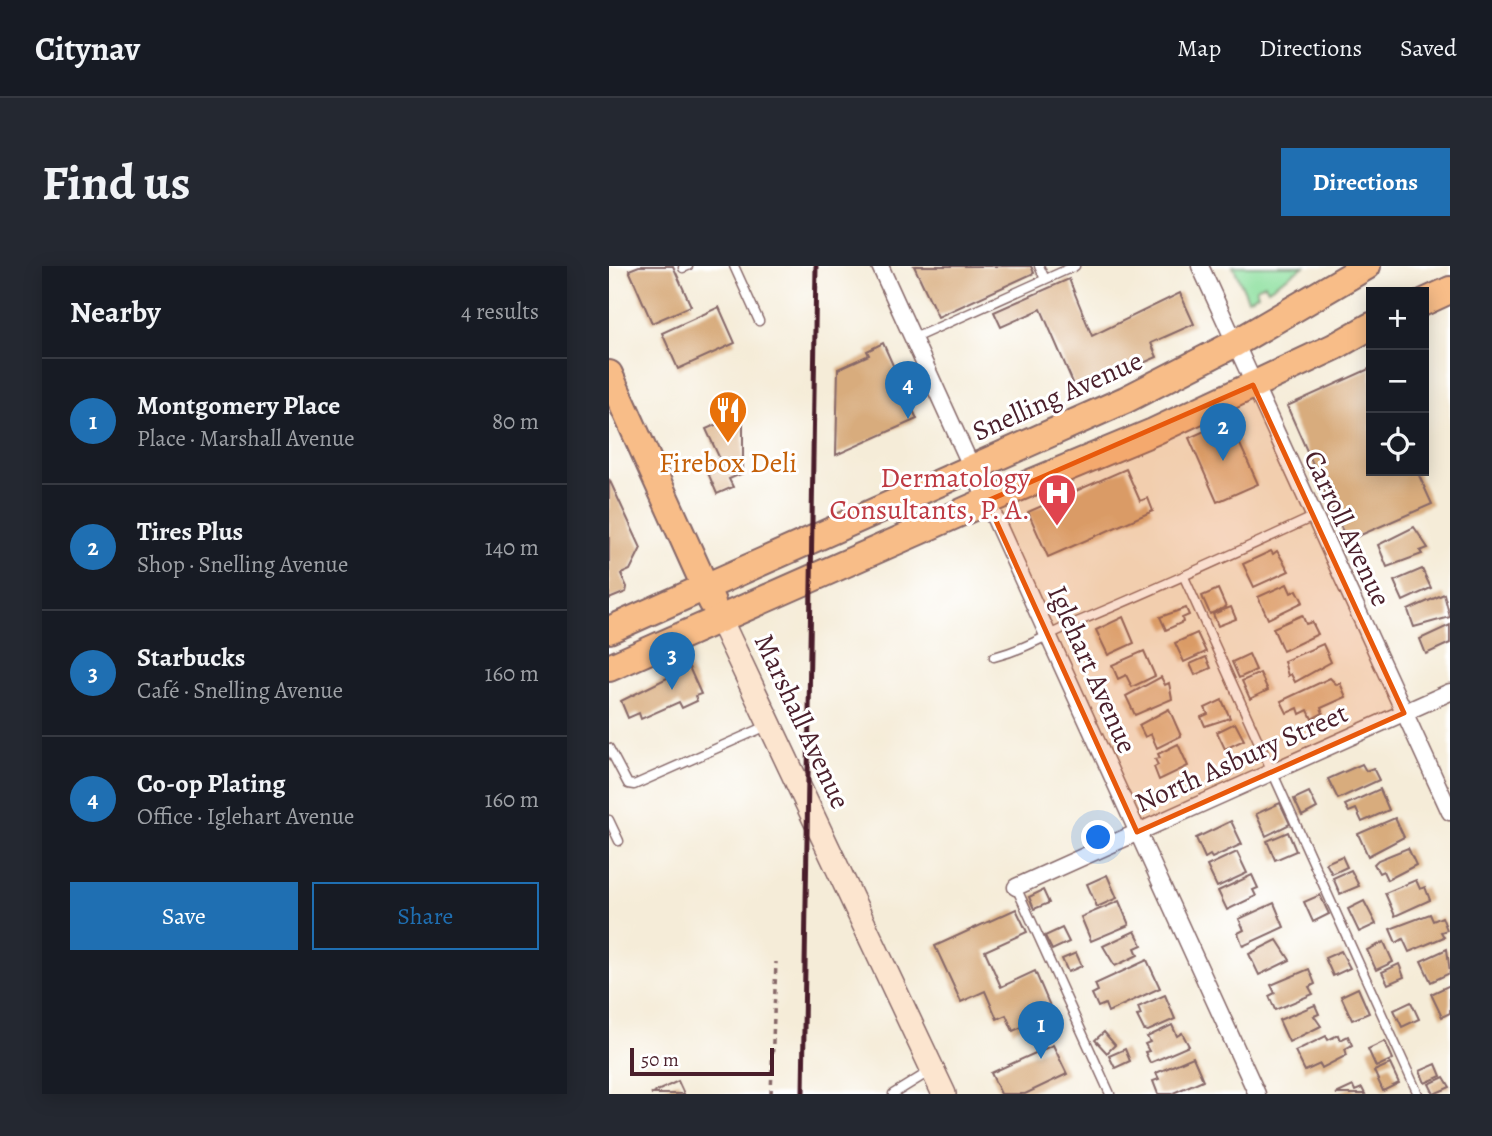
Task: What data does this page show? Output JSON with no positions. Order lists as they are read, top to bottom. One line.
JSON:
{"streets":{"main road":["Snelling Avenue","Marshall Avenue"],"street":["Carroll Avenue","Iglehart Avenue","North Asbury Street"]},"crossings":[["Snelling Avenue","Carroll Avenue"],["Snelling Avenue","Iglehart Avenue"],["Snelling Avenue","Marshall Avenue"],["Carroll Avenue","North Asbury Street"],["Iglehart Avenue","North Asbury Street"]],"places":{"restaurant":["Firebox Deli"],"hospital":["Dermatology Consultants, P. A."]},"scale_bar":"50 m","page":{"header":"Citynav","nav":["Map","Directions","Saved"],"buttons":["Directions",["Save","Share"]],"title":"Find us","heading":["Nearby","4 results"],"map_buttons":["+","−"],"list":[{"mark":"1","name":"Montgomery Place","note":"Place · Marshall Avenue","value":"80 m"},{"mark":"2","name":"Tires Plus","note":"Shop · Snelling Avenue","value":"140 m"},{"mark":"3","name":"Starbucks","note":"Café · Snelling Avenue","value":"160 m"},{"mark":"4","name":"Co-op Plating","note":"Office · Iglehart Avenue","value":"160 m"}],"pins":["4","2","3","1"],"scale":"50 m"}}
